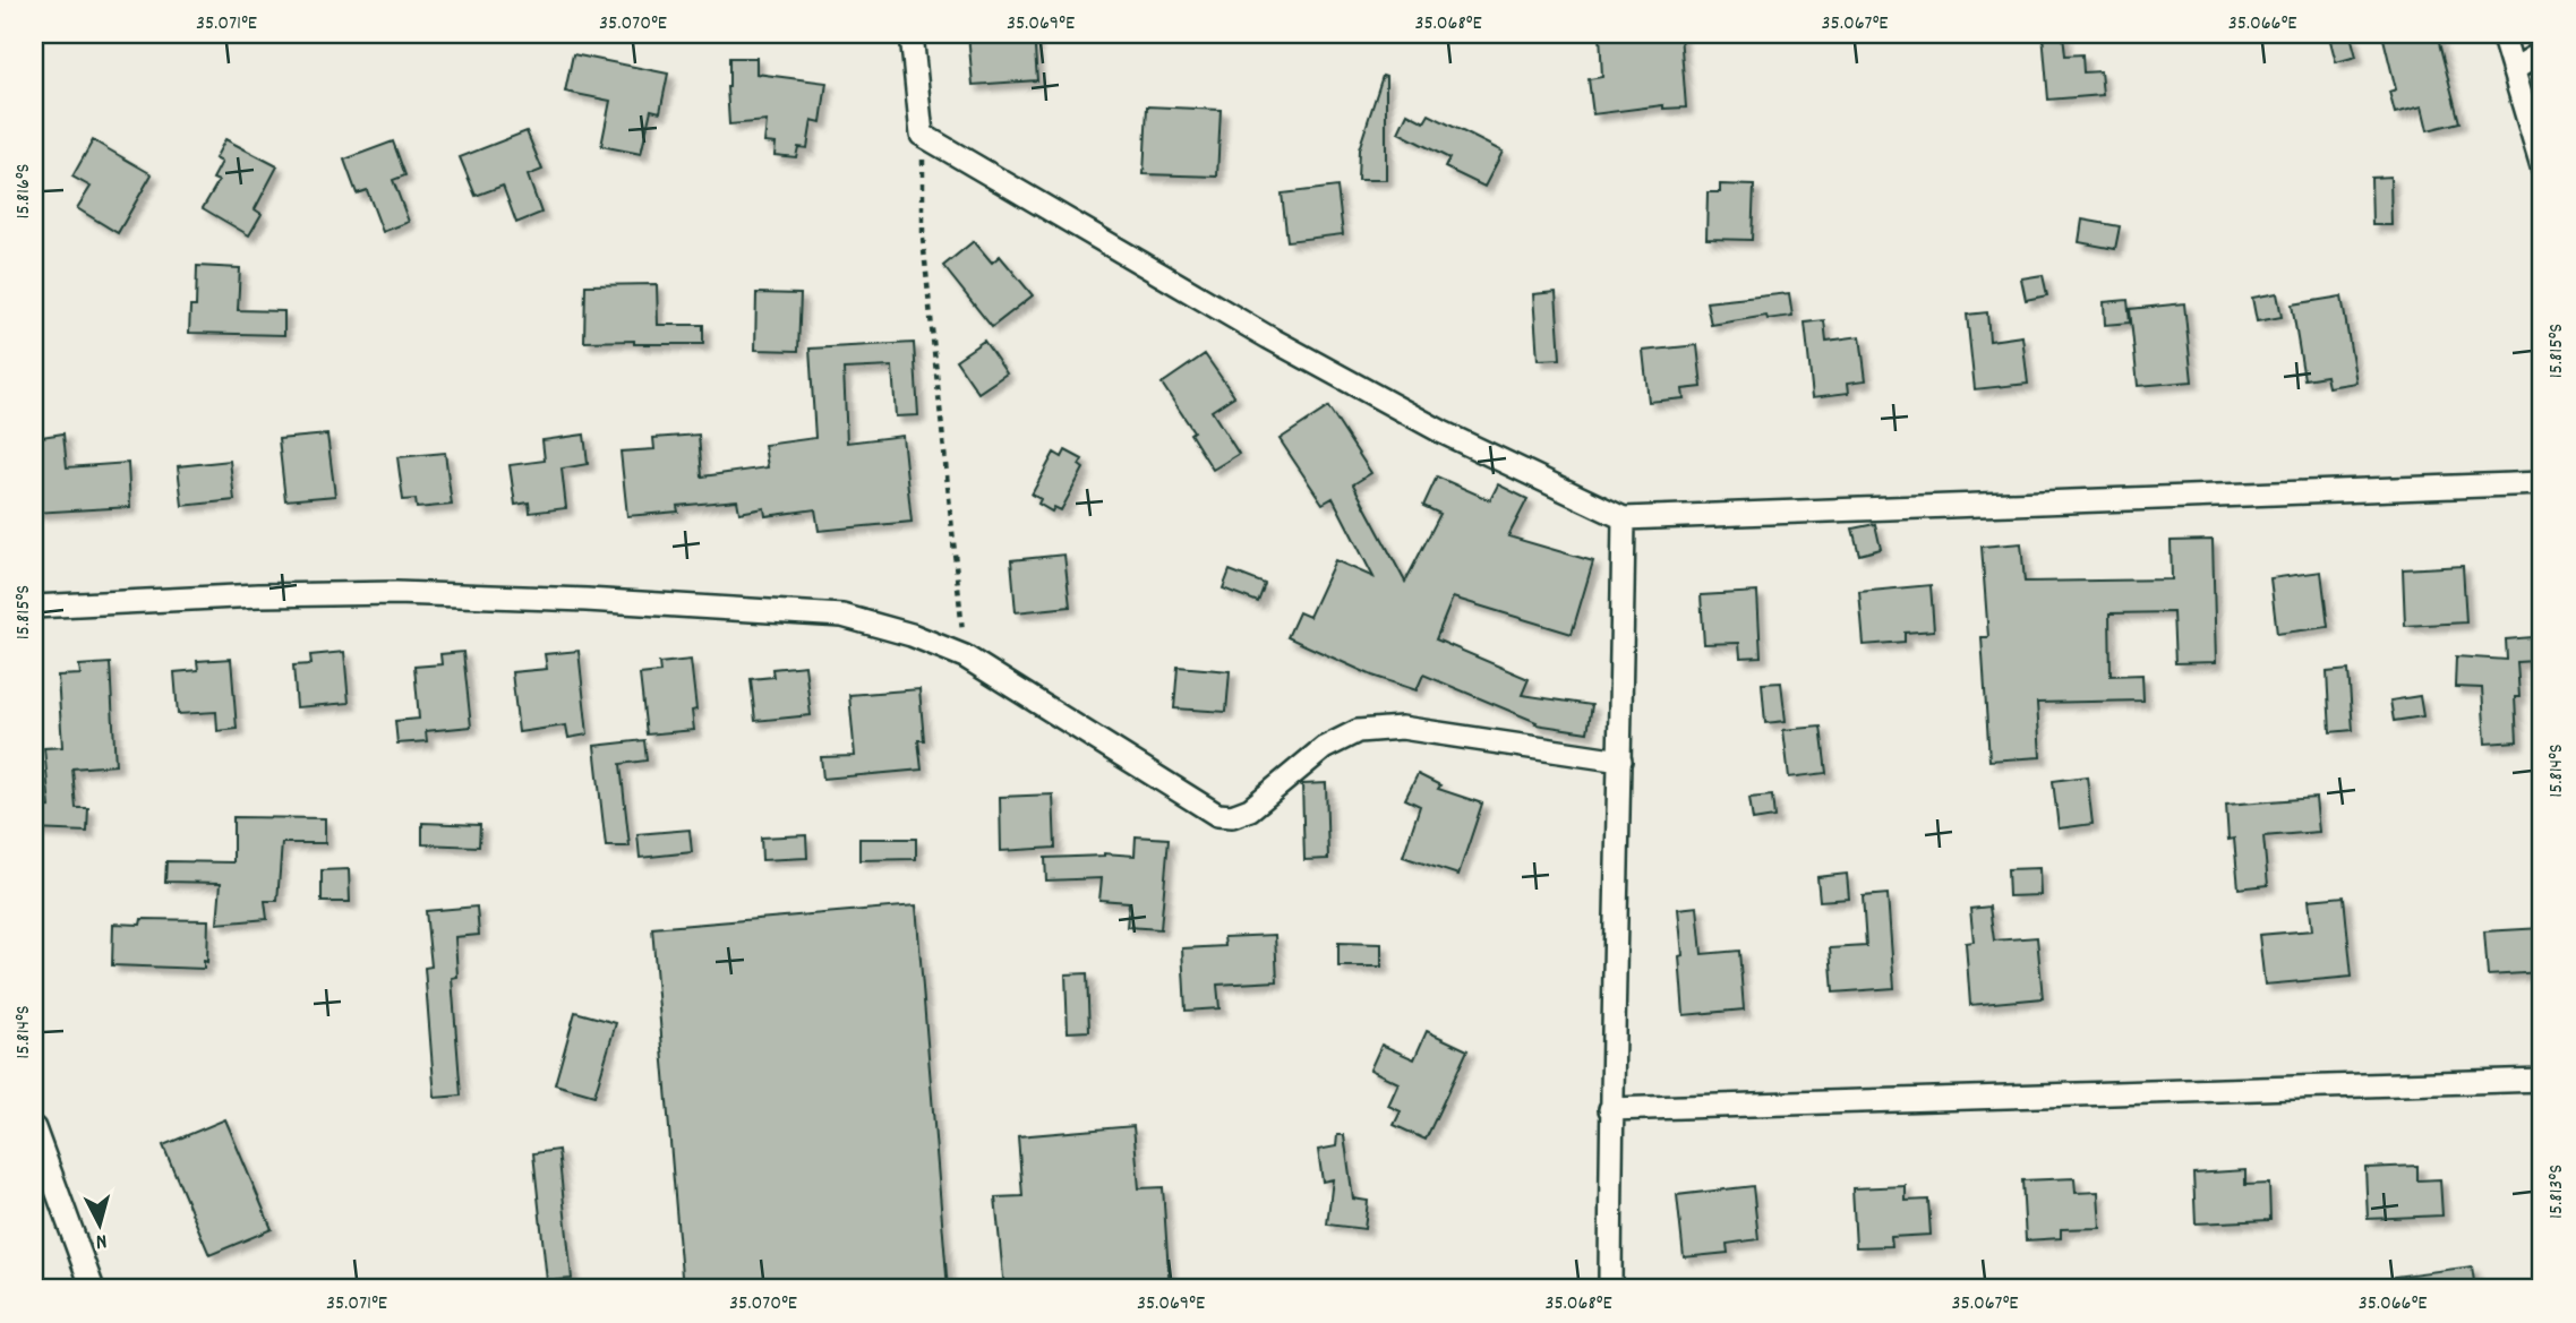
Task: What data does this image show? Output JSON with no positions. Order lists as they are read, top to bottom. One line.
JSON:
{"north":"bottom","coordinates":["35.071°E","35.070°E","35.069°E","35.068°E","35.067°E","35.066°E","15.816°S","15.815°S","15.814°S","15.813°S"]}
